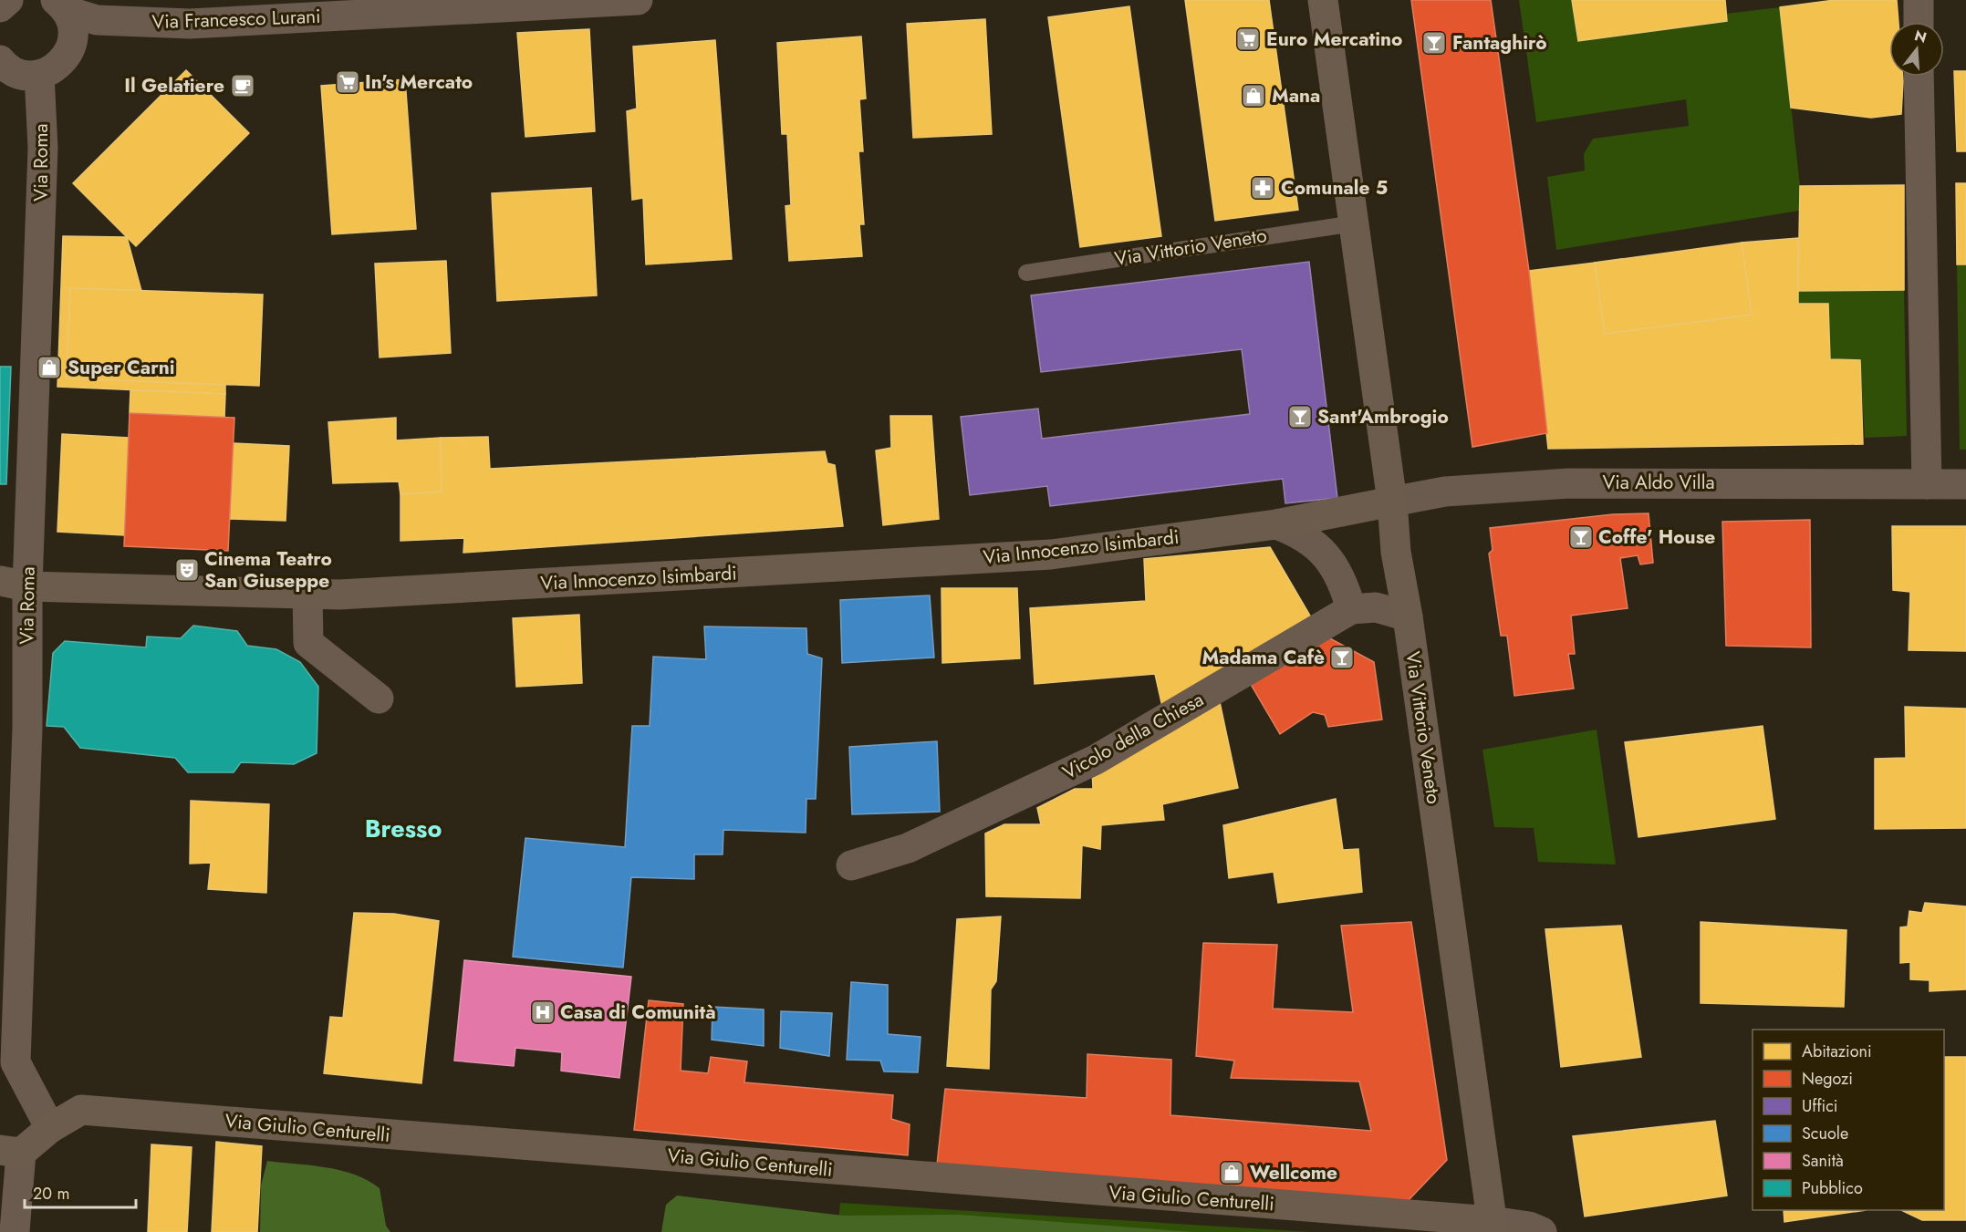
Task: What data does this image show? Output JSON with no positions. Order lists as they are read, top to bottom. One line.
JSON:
{"streets":{"street":["Via Francesco Lurani","Via Roma","Via Vittorio Veneto","Via Aldo Villa","Via Innocenzo Isimbardi","Vicolo della Chiesa","Via Giulio Centurelli"]},"crossings":[["Via Roma","Via Innocenzo Isimbardi"],["Via Roma","Via Giulio Centurelli"],["Via Vittorio Veneto","Via Aldo Villa"],["Via Vittorio Veneto","Via Innocenzo Isimbardi"],["Via Vittorio Veneto","Vicolo della Chiesa"],["Via Vittorio Veneto","Via Giulio Centurelli"],["Via Aldo Villa","Via Innocenzo Isimbardi"]],"districts":["Bresso"],"places":{"supermarket":["Euro Mercatino","In's Mercato"],"bar":["Fantaghirò","Sant'Ambrogio","Coffe' House","Madama Cafè"],"cafe":["Il Gelatiere"],"shop":["Mana","Super Carni","Wellcome"],"pharmacy":["Comunale 5"],"theatre":["Cinema Teatro San Giuseppe"],"hospital":["Casa di Comunità"]},"legend":["Abitazioni","Negozi","Uffici","Scuole","Sanità","Pubblico"],"scale_bar":"20 m","north":"top"}
